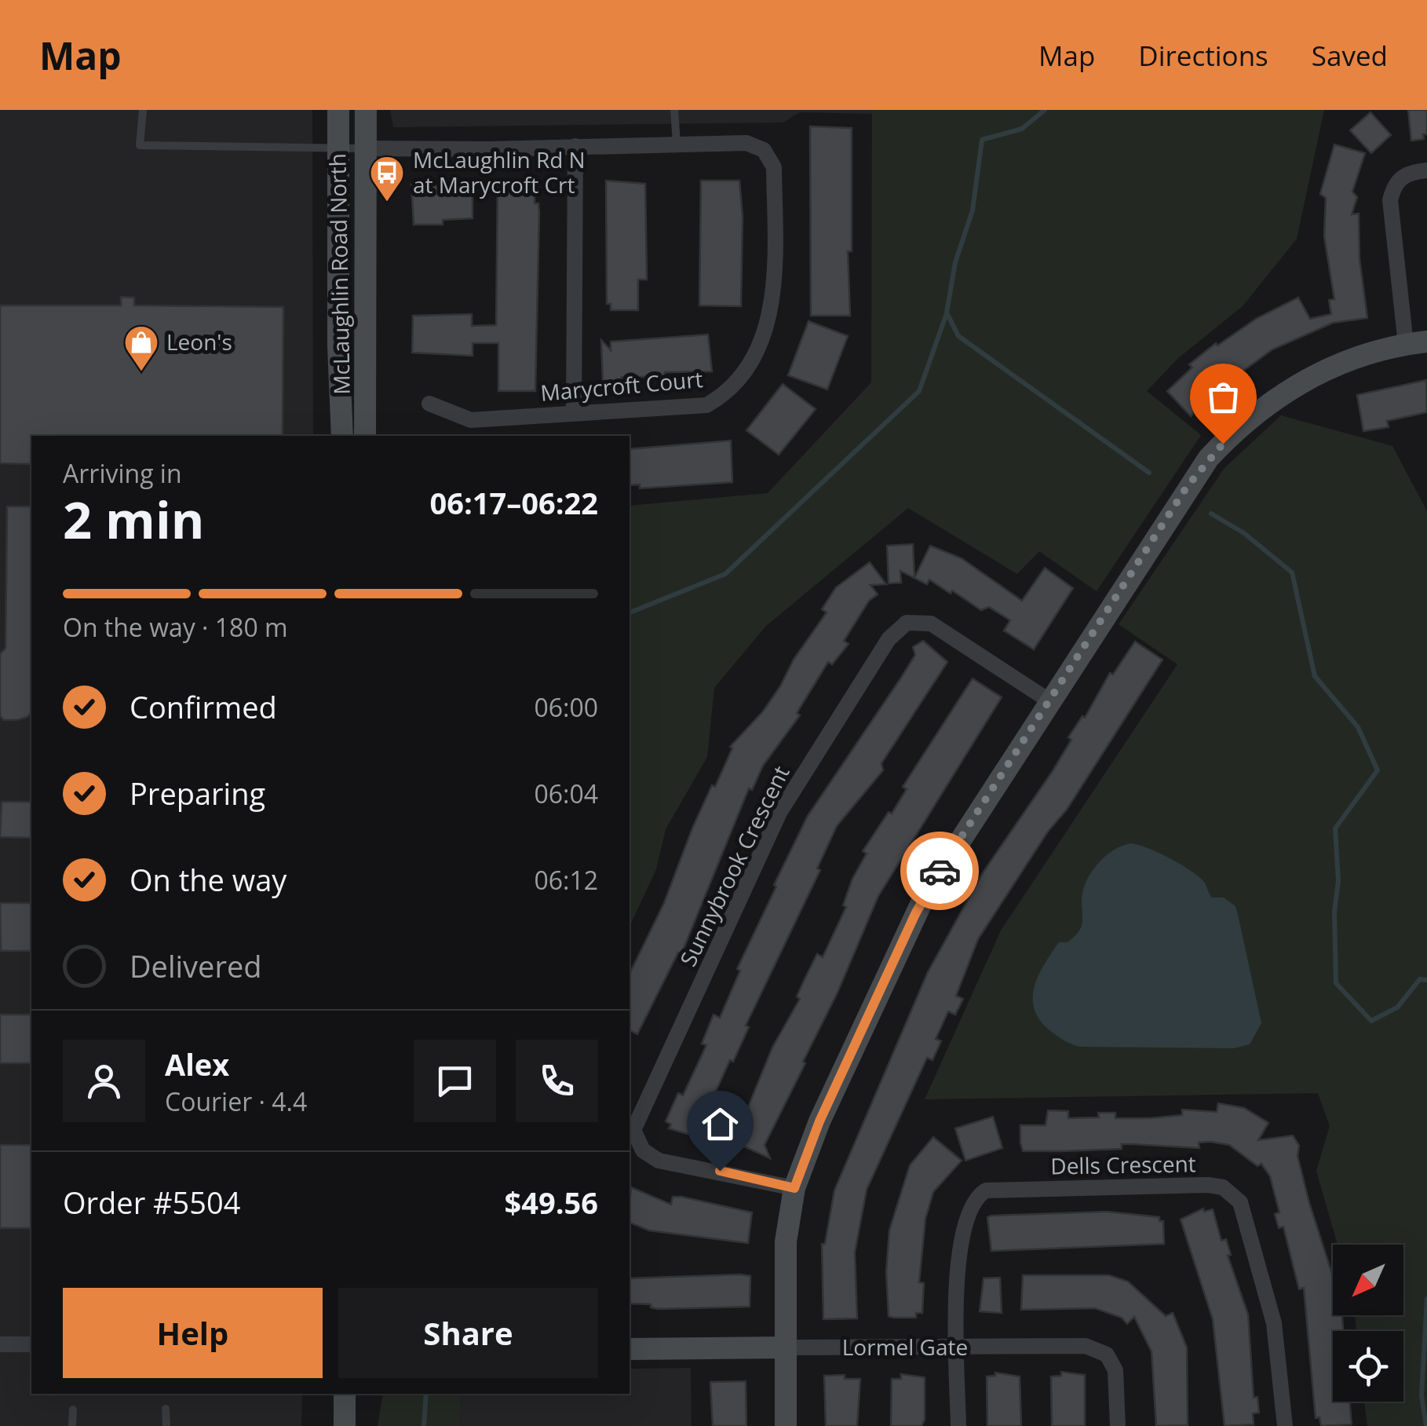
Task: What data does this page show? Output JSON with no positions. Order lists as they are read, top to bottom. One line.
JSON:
{"streets":{"street":["McLaughlin Road North","Marycroft Court","Sunnybrook Crescent","Dells Crescent","Lormel Gate"]},"crossings":[["McLaughlin Road North","Marycroft Court"],["Dells Crescent","Lormel Gate"]],"places":{"bus stop":["McLaughlin Rd N at Marycroft Crt"],"shop":["Leon's"]},"north":"bottom left","page":{"header":"Map","nav":["Map","Directions","Saved"],"heading":["2 min","Arriving in","06:17–06:22"],"panel":["Alex","Courier · 4.4","Order #5504","$49.56"],"bar":"On the way · 180 m","list":[["Confirmed","06:00"],["Preparing","06:04"],["On the way","06:12"],"Delivered"],"buttons":["Help","Share"]}}
